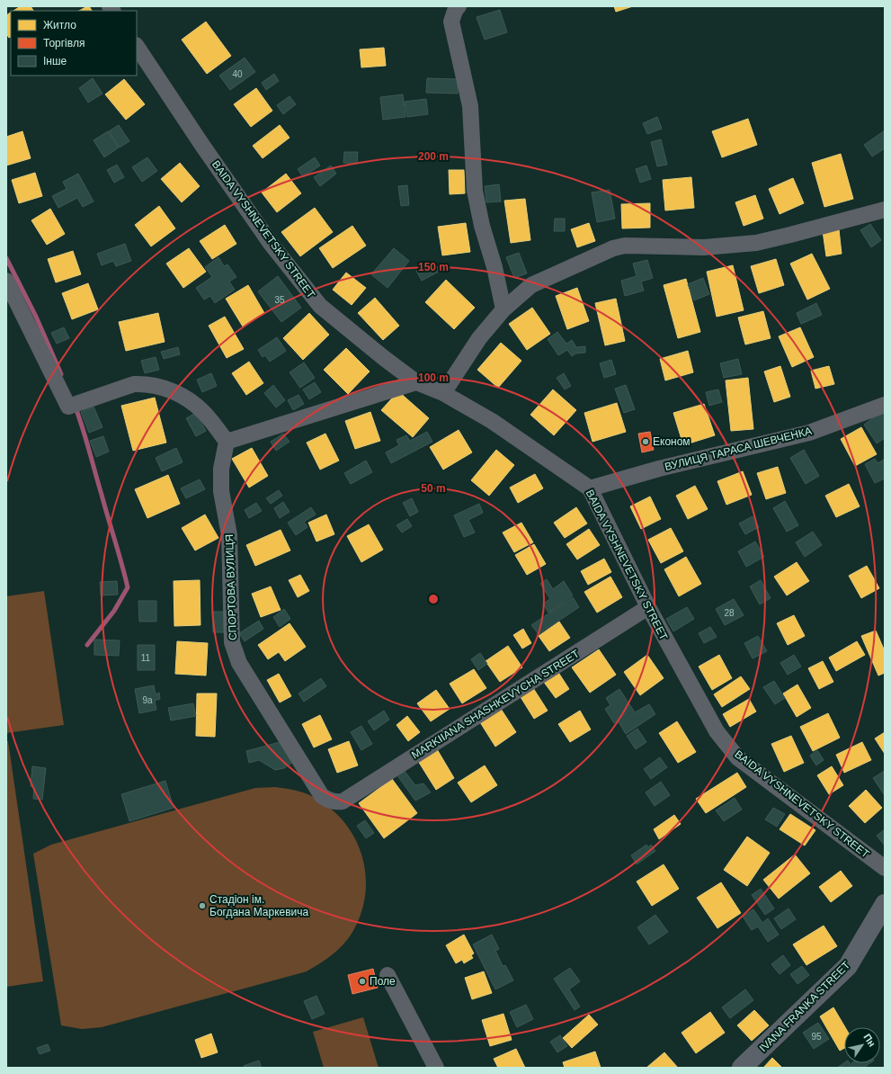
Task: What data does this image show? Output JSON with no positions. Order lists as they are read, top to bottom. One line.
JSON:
{"streets":{"street":["BAIDA VYSHNEVETSKY STREET","ВУЛИЦЯ ТАРАСА ШЕВЧЕНКА","СПОРТОВА ВУЛИЦЯ","MARKIIANA SHASHKEVYCHA STREET","IVANA FRANKA STREET"]},"crossings":[["BAIDA VYSHNEVETSKY STREET","ВУЛИЦЯ ТАРАСА ШЕВЧЕНКА"],["BAIDA VYSHNEVETSKY STREET","MARKIIANA SHASHKEVYCHA STREET"],["СПОРТОВА ВУЛИЦЯ","MARKIIANA SHASHKEVYCHA STREET"]],"places":["Економ","Стадіон ім. Богдана Маркевича","Поле"],"house_numbers":["40","35","28","11","9а","95"],"legend":["Житло","Торгівля","Інше"],"north":"top right","rings":["200 m","150 m","100 m","50 m"]}
